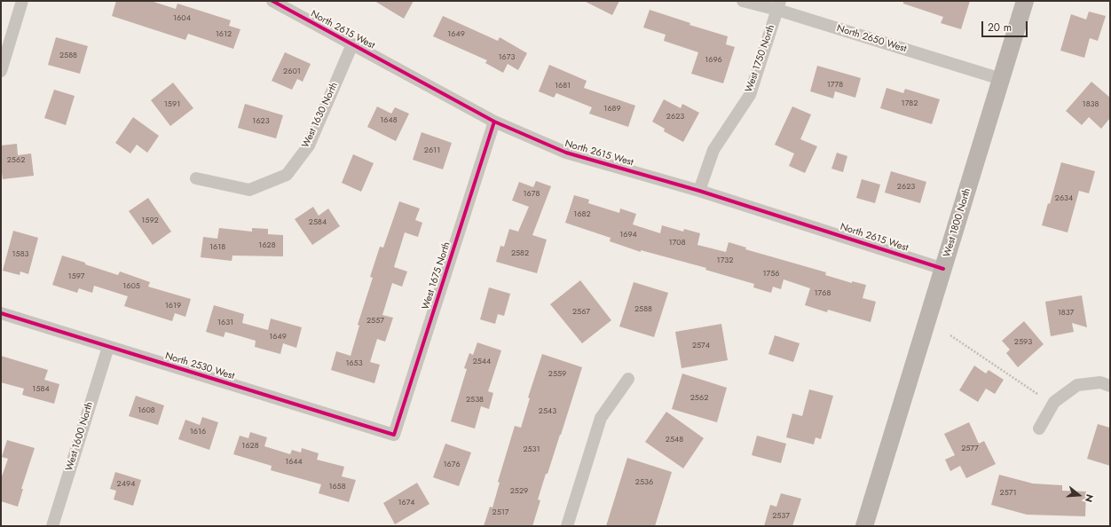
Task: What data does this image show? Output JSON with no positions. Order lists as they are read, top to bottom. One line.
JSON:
{"streets":{"main road":["West 1800 North"],"street":["North 2615 West","North 2650 West","West 1750 North","West 1630 North","West 1675 North","North 2530 West","West 1600 North"]},"crossings":[["North 2615 West","West 1750 North"],["North 2615 West","West 1630 North"],["North 2615 West","West 1800 North"],["North 2615 West","West 1675 North"],["North 2650 West","West 1750 North"],["North 2650 West","West 1800 North"],["West 1675 North","North 2530 West"],["North 2530 West","West 1600 North"]],"house_numbers":["1604","1612","1649","2588","1673","1696","2601","1778","1681","1782","1591","1838","1689","2623","1648","1623","2611","2562","2623","1678","2634","1682","1592","2584","1694","1708","1628","1618","2582","1583","1732","1756","1597","1605","1768","1619","2588","2567","1837","2557","1631","1649","2593","2574","2544","1653","2559","1584","2562","2538","1608","2543","1616","2548","1628","2577","2531","1644","1676","2536","2494","1658","2529","2571","1674","2517","2537"],"scale_bar":"20 m","north":"right"}
